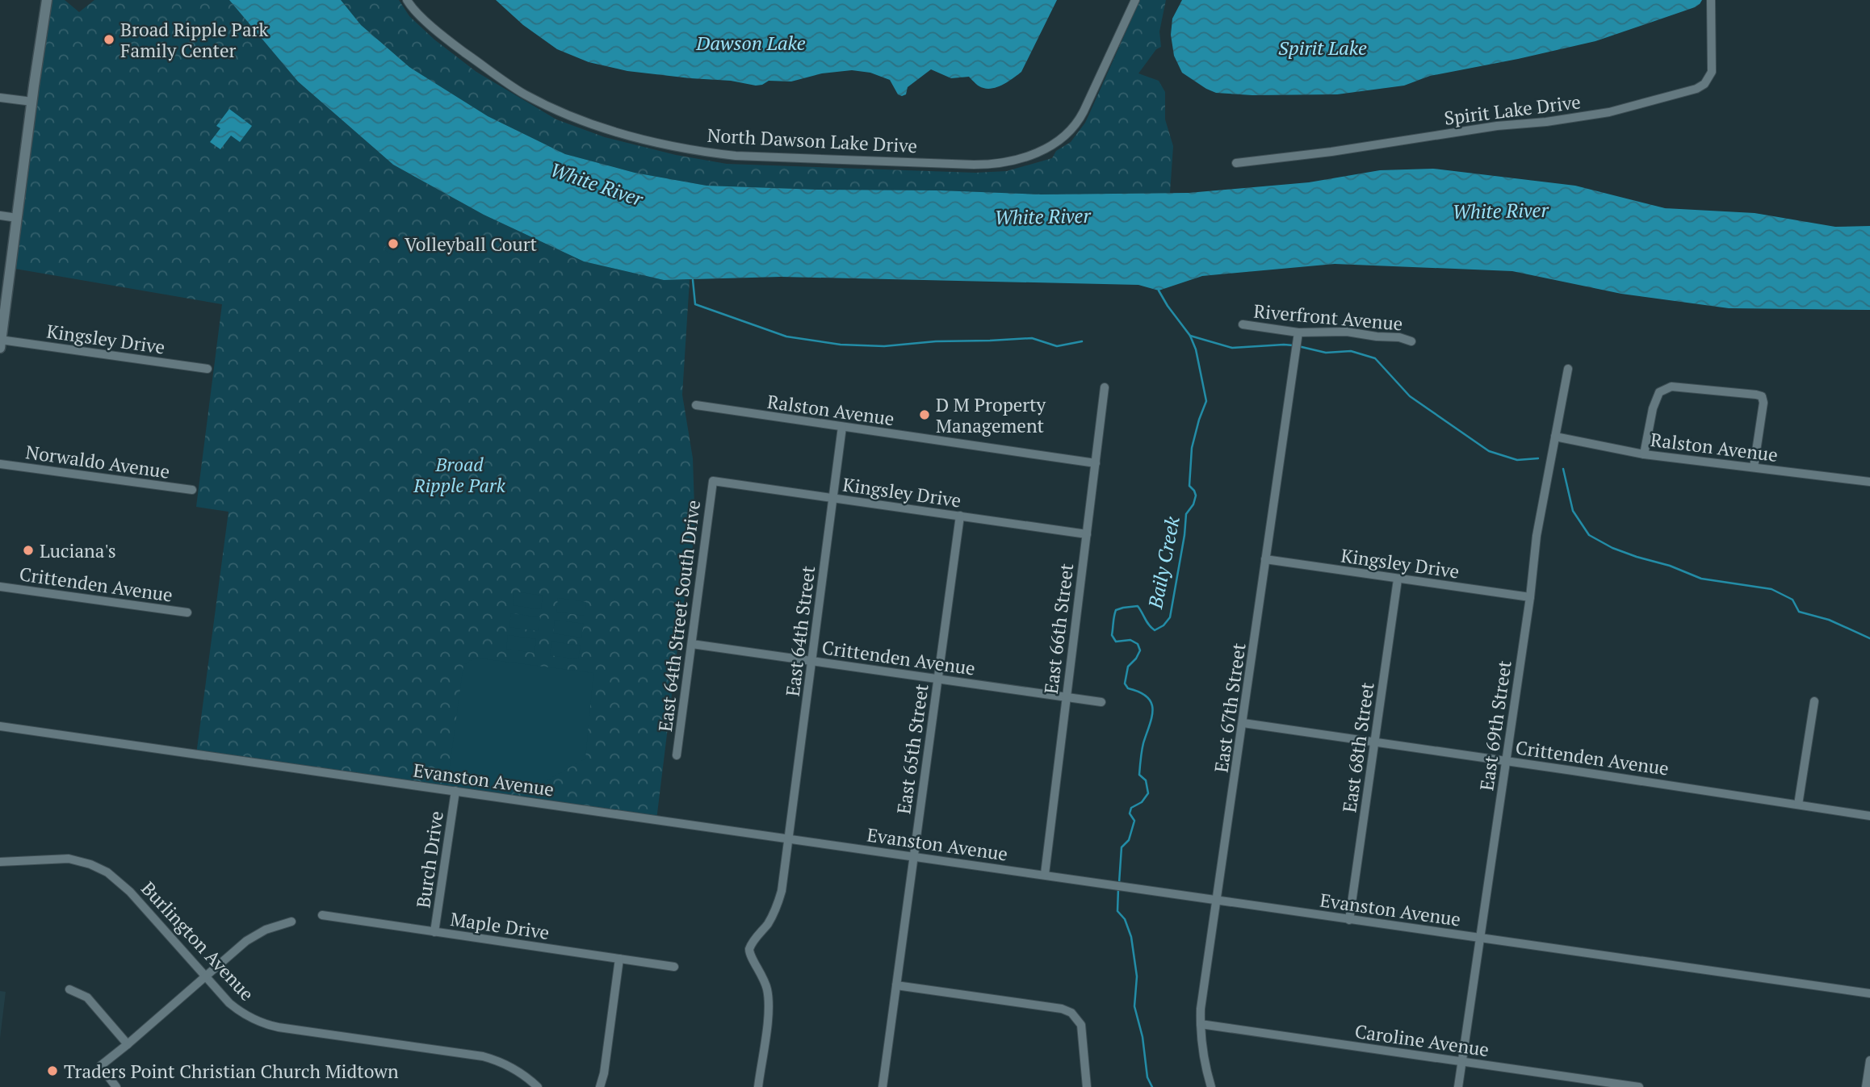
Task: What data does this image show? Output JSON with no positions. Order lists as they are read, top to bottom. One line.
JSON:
{"streets":{"street":["Spirit Lake Drive","North Dawson Lake Drive","Riverfront Avenue","Kingsley Drive","Ralston Avenue","Norwaldo Avenue","Crittenden Avenue","East 64th Street South Drive","East 66th Street","East 64th Street","East 67th Street","East 69th Street","East 68th Street","East 65th Street","Evanston Avenue","Burch Drive","Maple Drive","Burlington Avenue","Caroline Avenue"]},"crossings":[["Riverfront Avenue","East 67th Street"],["Kingsley Drive","East 64th Street South Drive"],["Kingsley Drive","East 66th Street"],["Kingsley Drive","East 64th Street"],["Kingsley Drive","East 67th Street"],["Kingsley Drive","East 69th Street"],["Kingsley Drive","East 68th Street"],["Kingsley Drive","East 65th Street"],["Ralston Avenue","East 66th Street"],["Ralston Avenue","East 64th Street"],["Ralston Avenue","East 69th Street"],["Crittenden Avenue","East 64th Street South Drive"],["Crittenden Avenue","East 66th Street"],["Crittenden Avenue","East 64th Street"],["Crittenden Avenue","East 67th Street"],["Crittenden Avenue","East 69th Street"],["Crittenden Avenue","East 68th Street"],["Crittenden Avenue","East 65th Street"],["East 66th Street","Evanston Avenue"],["East 64th Street","Evanston Avenue"],["East 67th Street","Evanston Avenue"],["East 67th Street","Caroline Avenue"],["East 69th Street","Evanston Avenue"],["East 69th Street","Caroline Avenue"],["East 68th Street","Evanston Avenue"],["East 65th Street","Evanston Avenue"],["Evanston Avenue","Burch Drive"],["Burch Drive","Maple Drive"]],"water":["Dawson Lake","Spirit Lake","White River","Baily Creek"],"parks":["Broad Ripple Park"],"places":["Broad Ripple Park Family Center","Volleyball Court","D M Property Management","Luciana's","Traders Point Christian Church Midtown"]}
